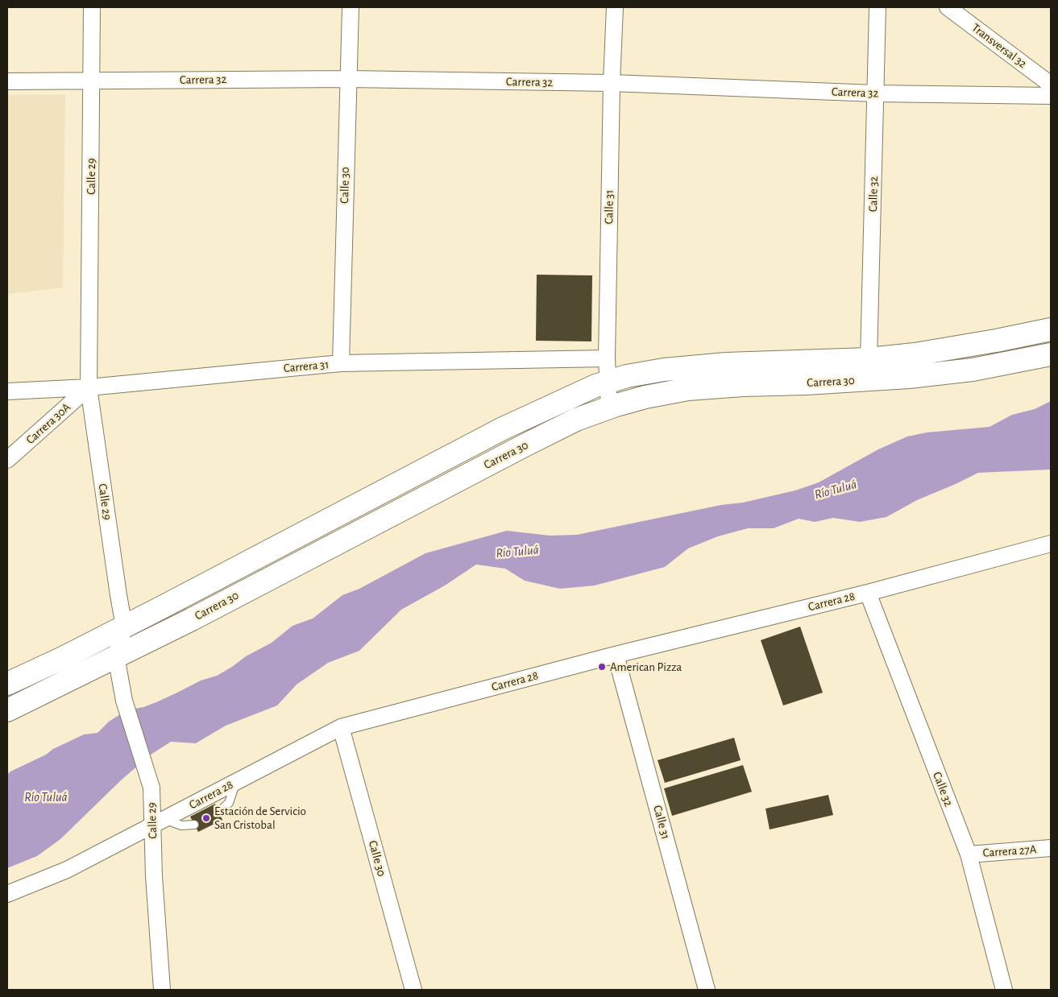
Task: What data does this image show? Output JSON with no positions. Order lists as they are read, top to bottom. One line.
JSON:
{"streets":{"main road":["Carrera 30"],"street":["Transversal 32","Carrera 32","Calle 29","Calle 30","Calle 32","Calle 31","Carrera 31","Carrera 30A","Carrera 28","Carrera 27A"]},"crossings":[["Carrera 32","Calle 29"],["Carrera 32","Calle 30"],["Carrera 32","Calle 32"],["Carrera 32","Calle 31"],["Calle 29","Carrera 31"],["Calle 29","Carrera 30"],["Calle 29","Carrera 30A"],["Calle 29","Carrera 28"],["Calle 30","Carrera 31"],["Calle 30","Carrera 28"],["Calle 32","Carrera 30"],["Calle 32","Carrera 28"],["Calle 32","Carrera 27A"],["Calle 31","Carrera 31"],["Calle 31","Carrera 30"],["Calle 31","Carrera 28"],["Carrera 31","Carrera 30A"]],"water":["Río Tuluá"],"places":["American Pizza","Estación de Servicio San Cristobal"]}
